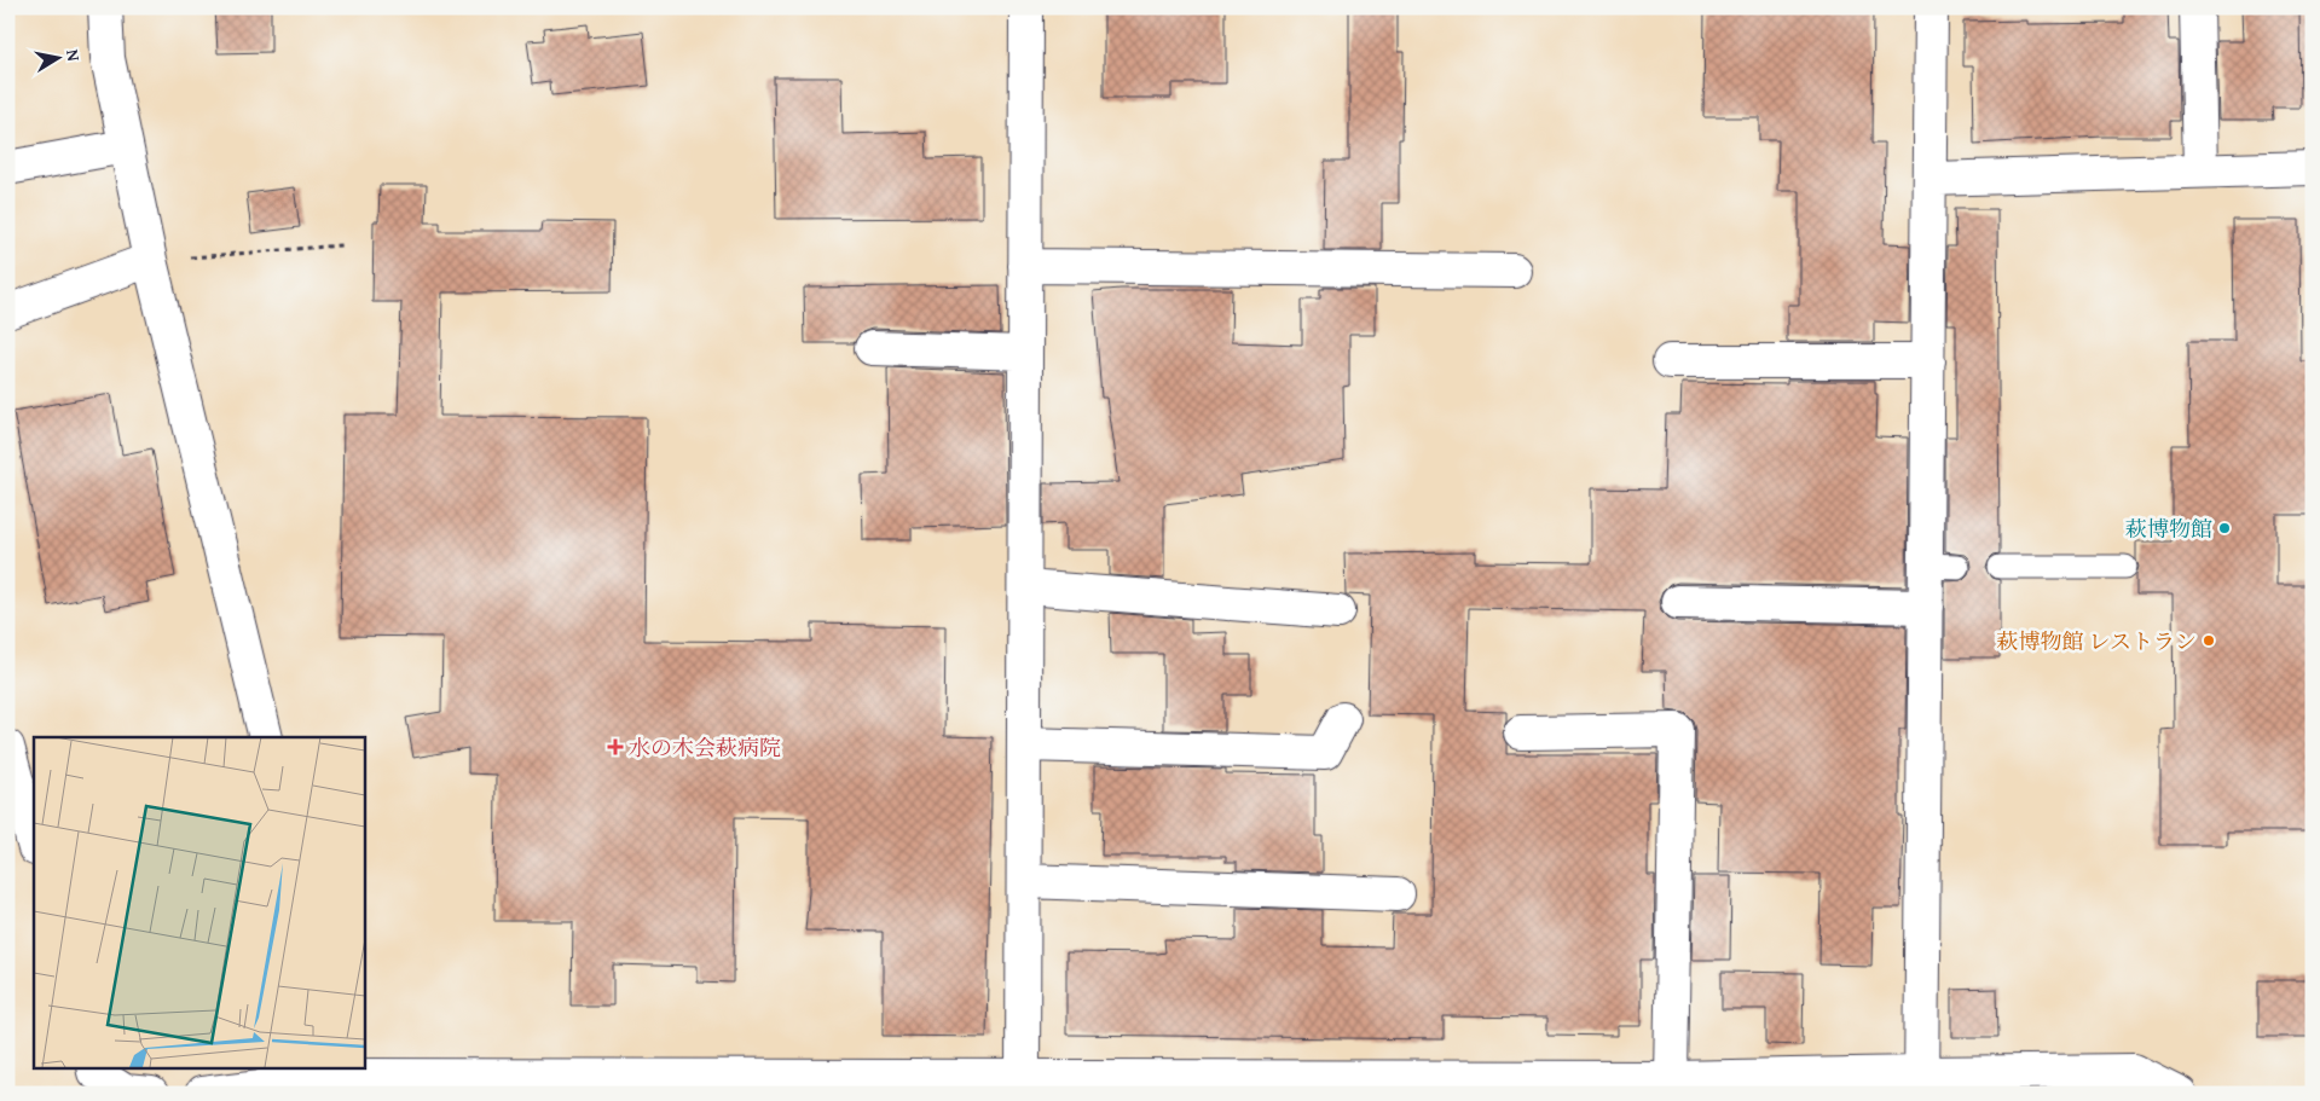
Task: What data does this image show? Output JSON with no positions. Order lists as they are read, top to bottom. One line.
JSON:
{"places":{"other":["萩博物館","萩博物館 レストラン"],"health":["水の木会萩病院"]},"north":"right"}
